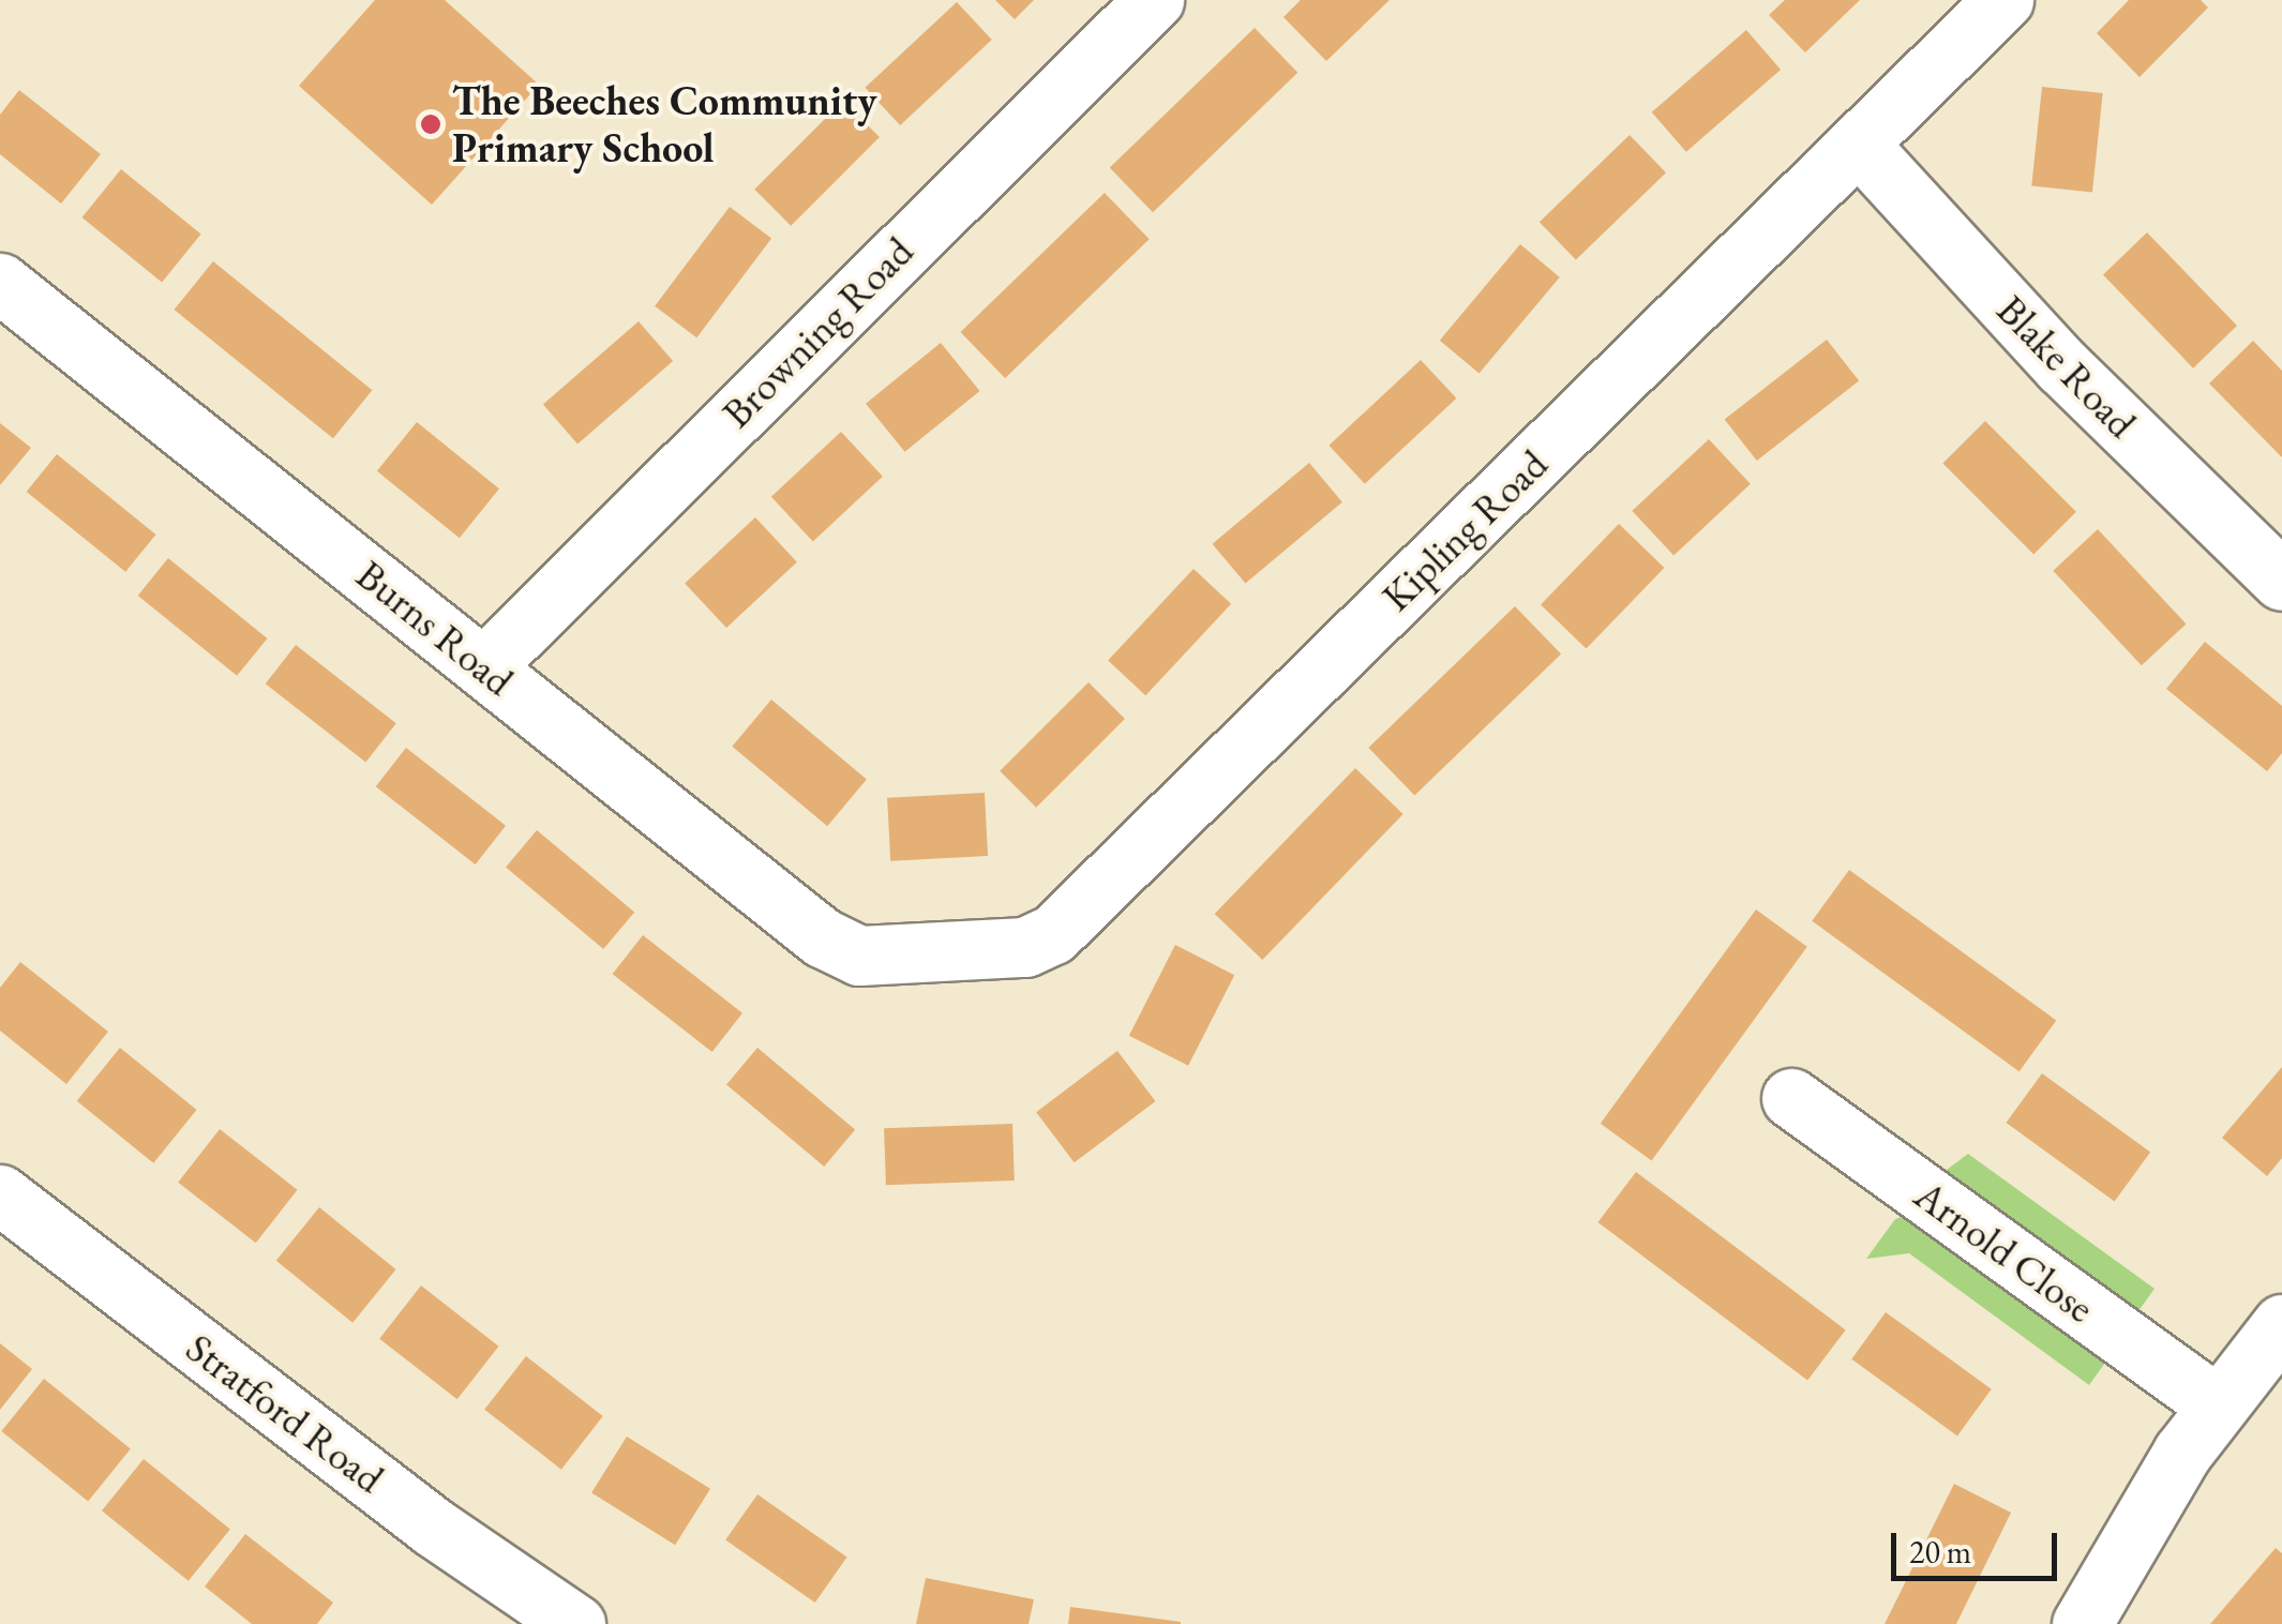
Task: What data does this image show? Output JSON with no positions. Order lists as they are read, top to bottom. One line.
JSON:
{"streets":{"street":["Browning Road","Blake Road","Kipling Road","Burns Road","Arnold Close","Stratford Road"]},"crossings":[["Browning Road","Burns Road"],["Blake Road","Kipling Road"],["Kipling Road","Burns Road"]],"places":["The Beeches Community Primary School"],"scale_bar":"20 m"}
